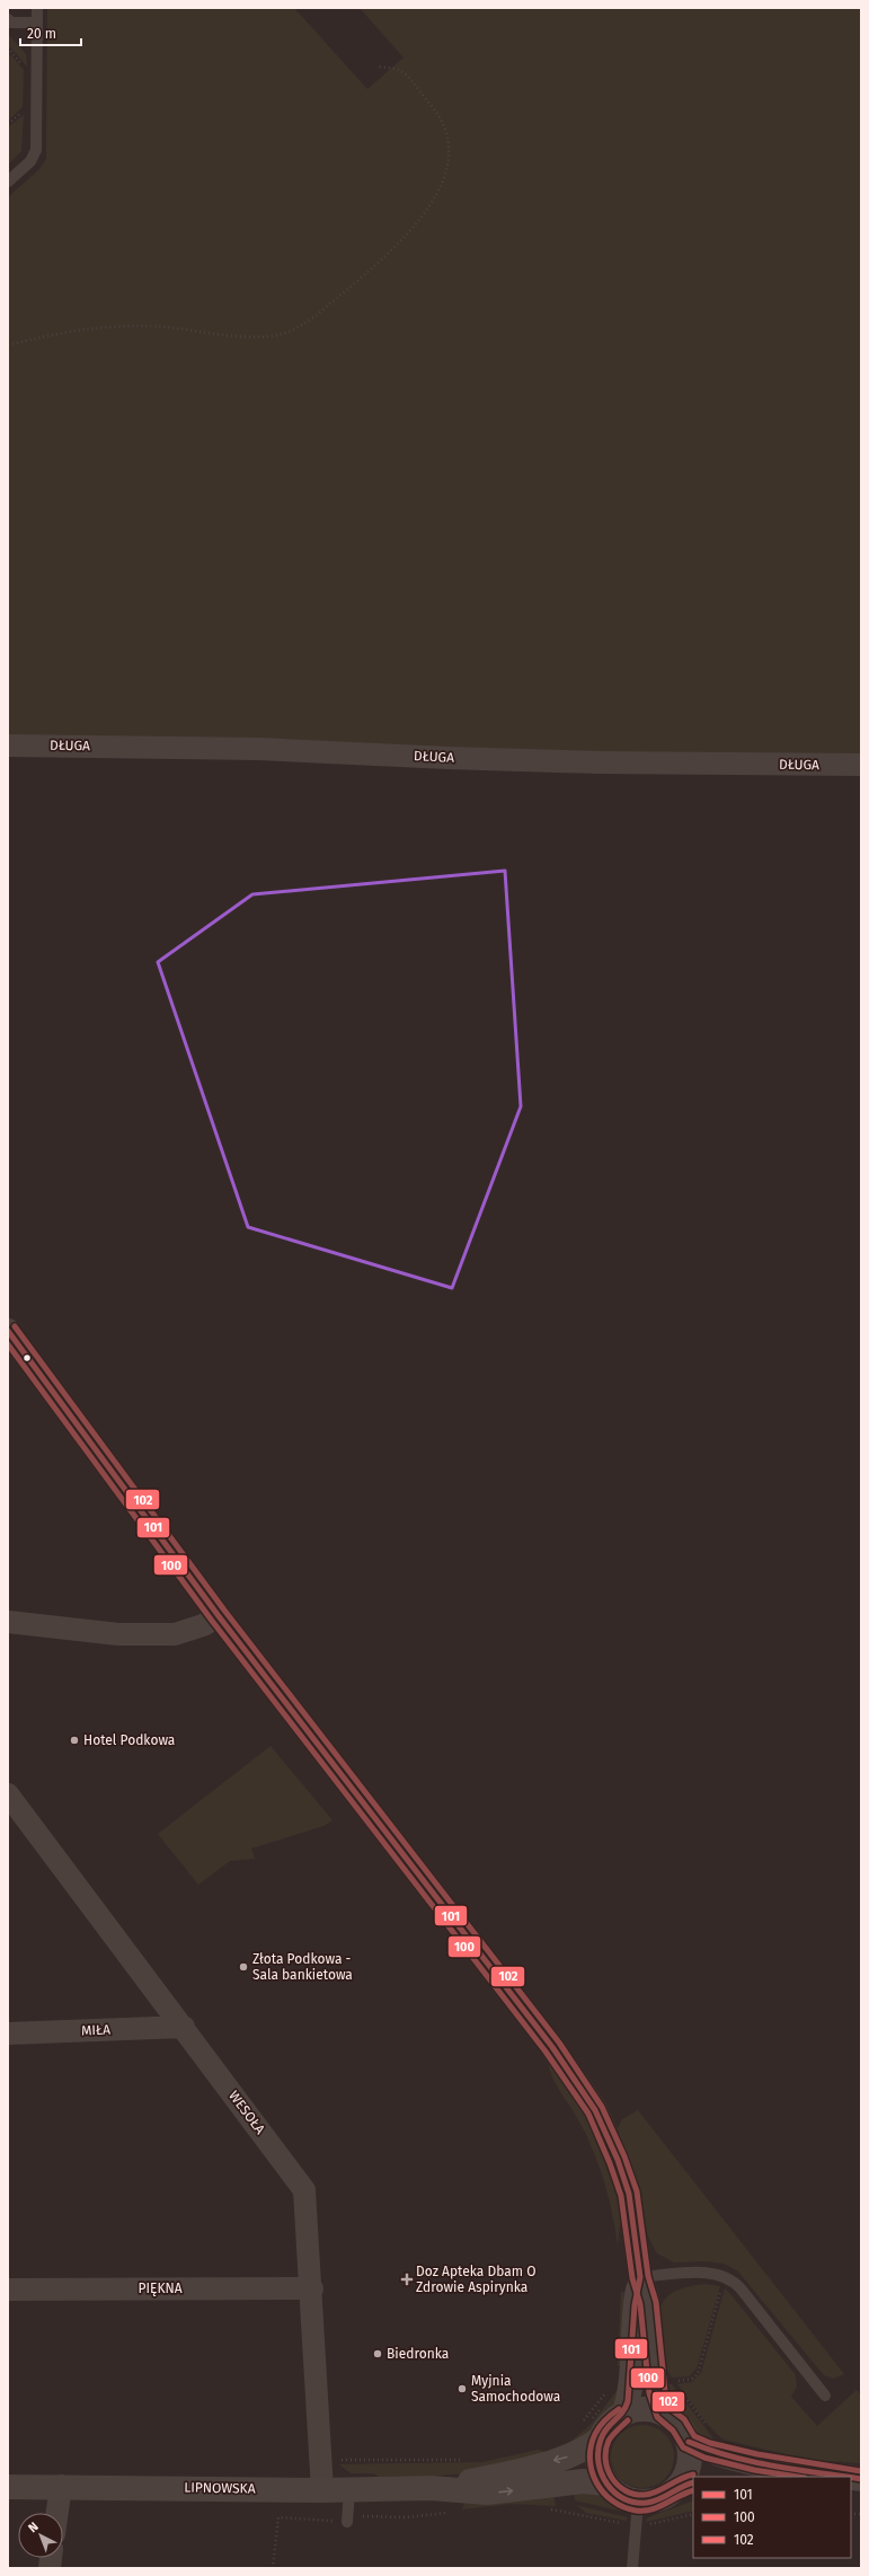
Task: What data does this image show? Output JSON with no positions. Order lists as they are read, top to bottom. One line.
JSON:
{"streets":{"main road":["LIPNOWSKA"],"street":["DŁUGA","MIŁA","WESOŁA","PIĘKNA"]},"crossings":[["MIŁA","WESOŁA"],["WESOŁA","PIĘKNA"],["WESOŁA","LIPNOWSKA"]],"places":{"other":["Hotel Podkowa","Złota Podkowa - Sala bankietowa","Biedronka","Myjnia Samochodowa"],"health":["Doz Apteka Dbam O Zdrowie Aspirynka"]},"lines":["transit line 102","transit line 101","transit line 100"],"legend":["101","100","102"],"scale_bar":"20 m","north":"top left"}
